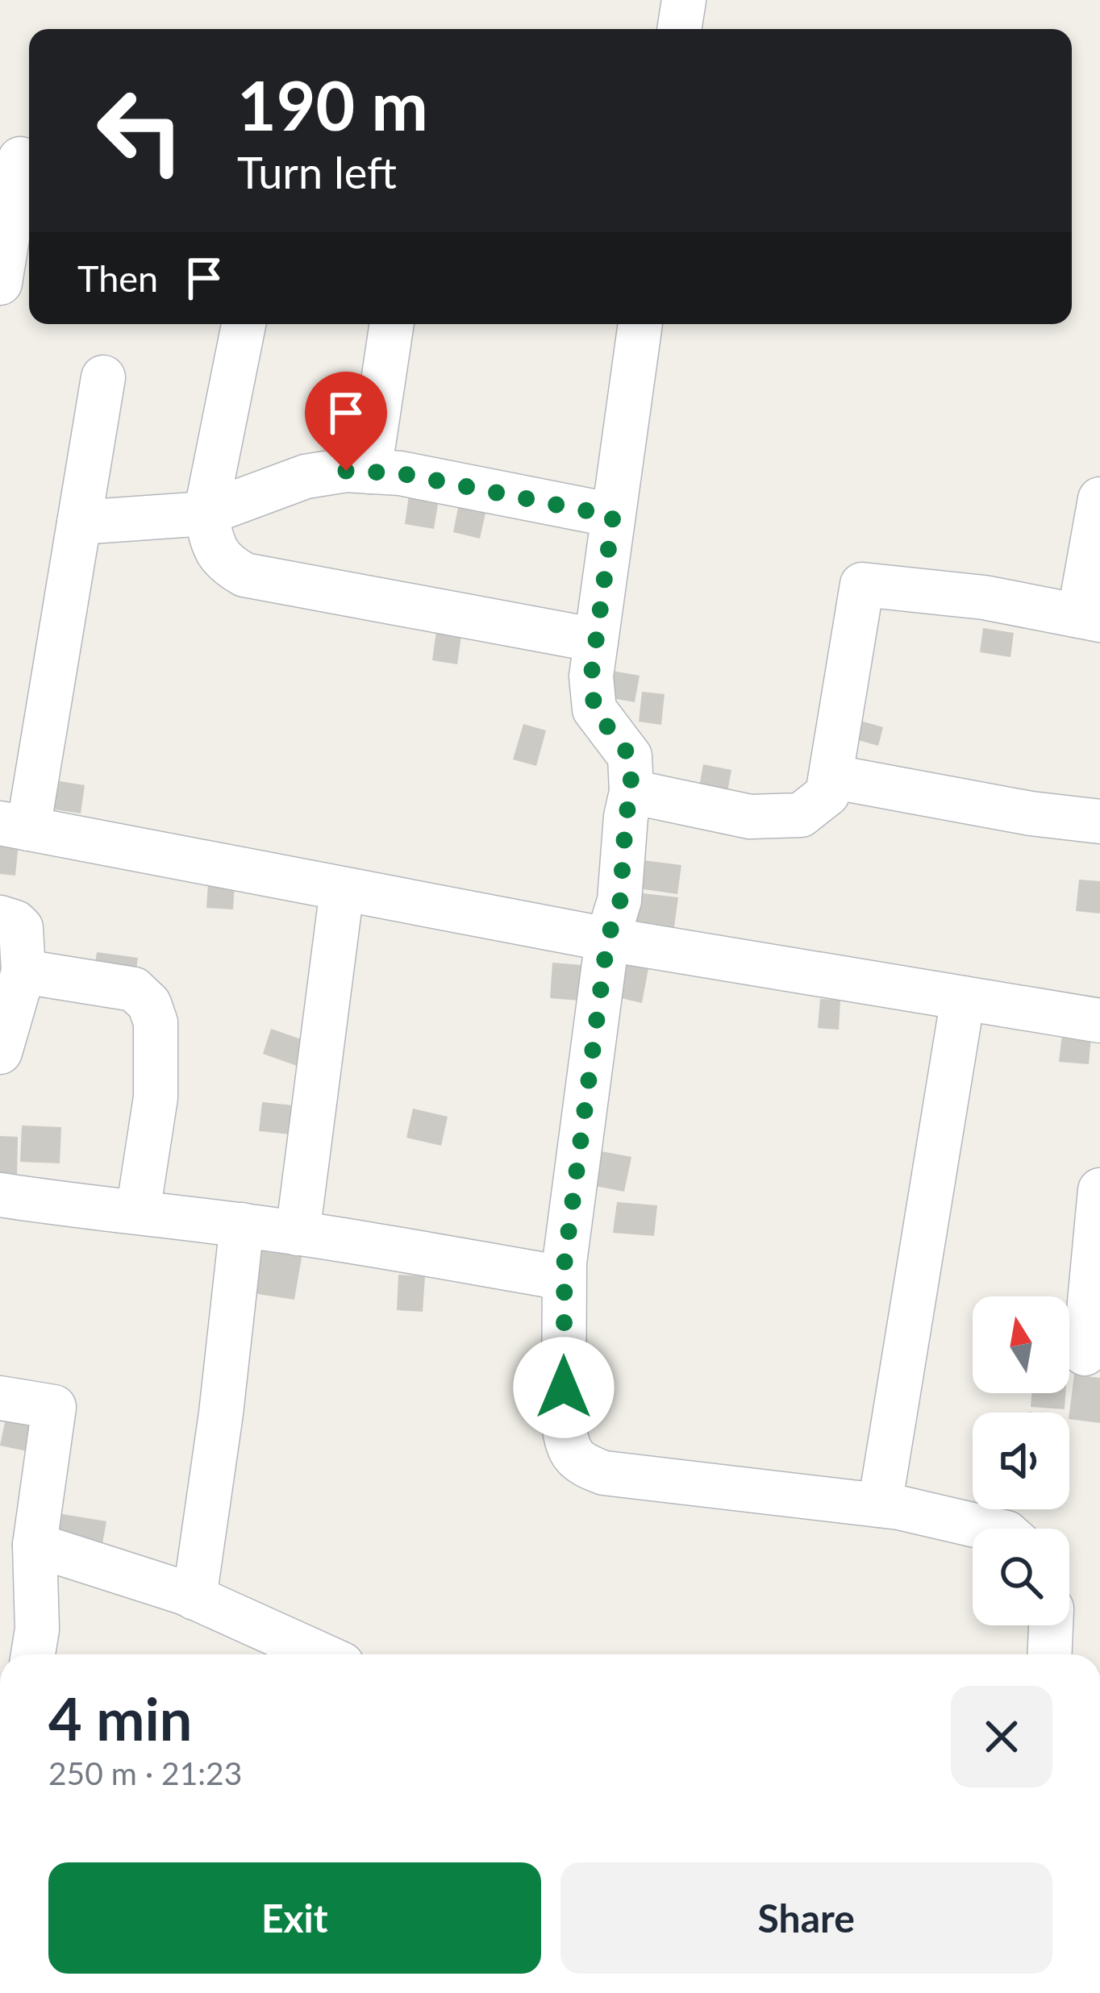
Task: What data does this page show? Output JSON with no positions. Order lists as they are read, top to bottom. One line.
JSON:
{"north":"top","page":{"turn":["190 m","Turn left"],"then":"Then","heading":["4 min","250 m · 21:23"],"buttons":["Exit","Share"]}}
